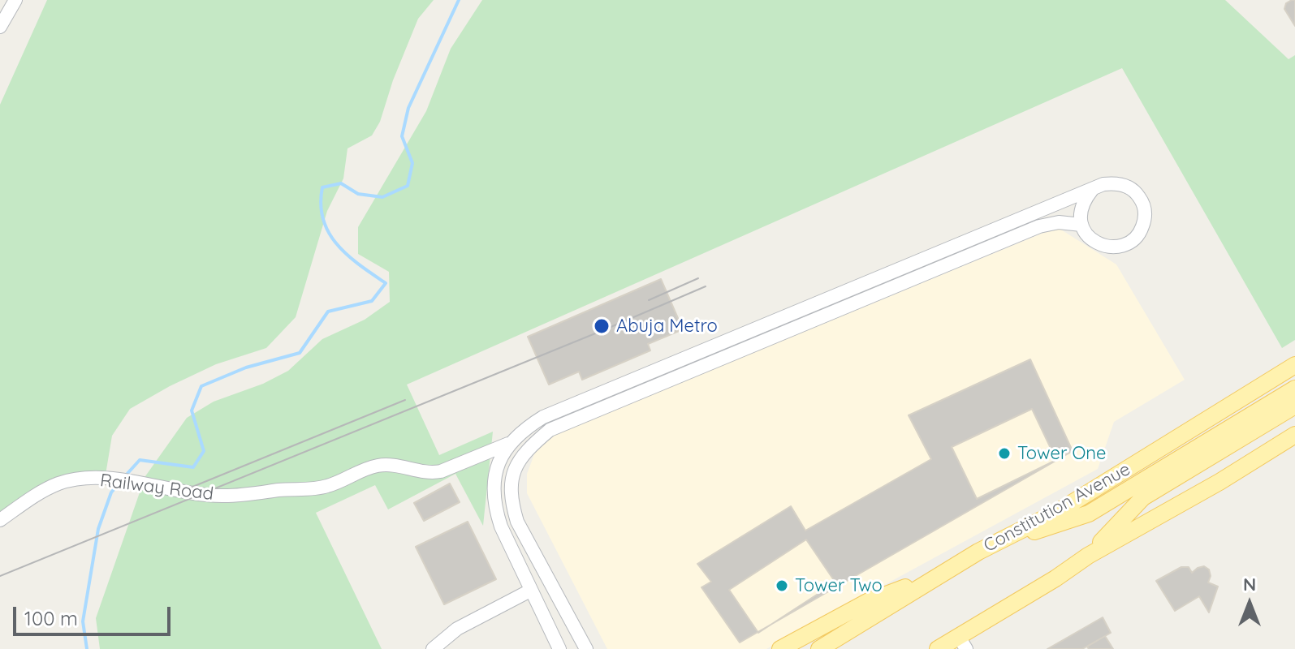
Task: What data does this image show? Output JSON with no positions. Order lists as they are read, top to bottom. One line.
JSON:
{"streets":{"main road":["Constitution Avenue"],"street":["Railway Road"]},"places":["Abuja Metro","Tower One","Tower Two"],"scale_bar":"100 m","north":"top"}
